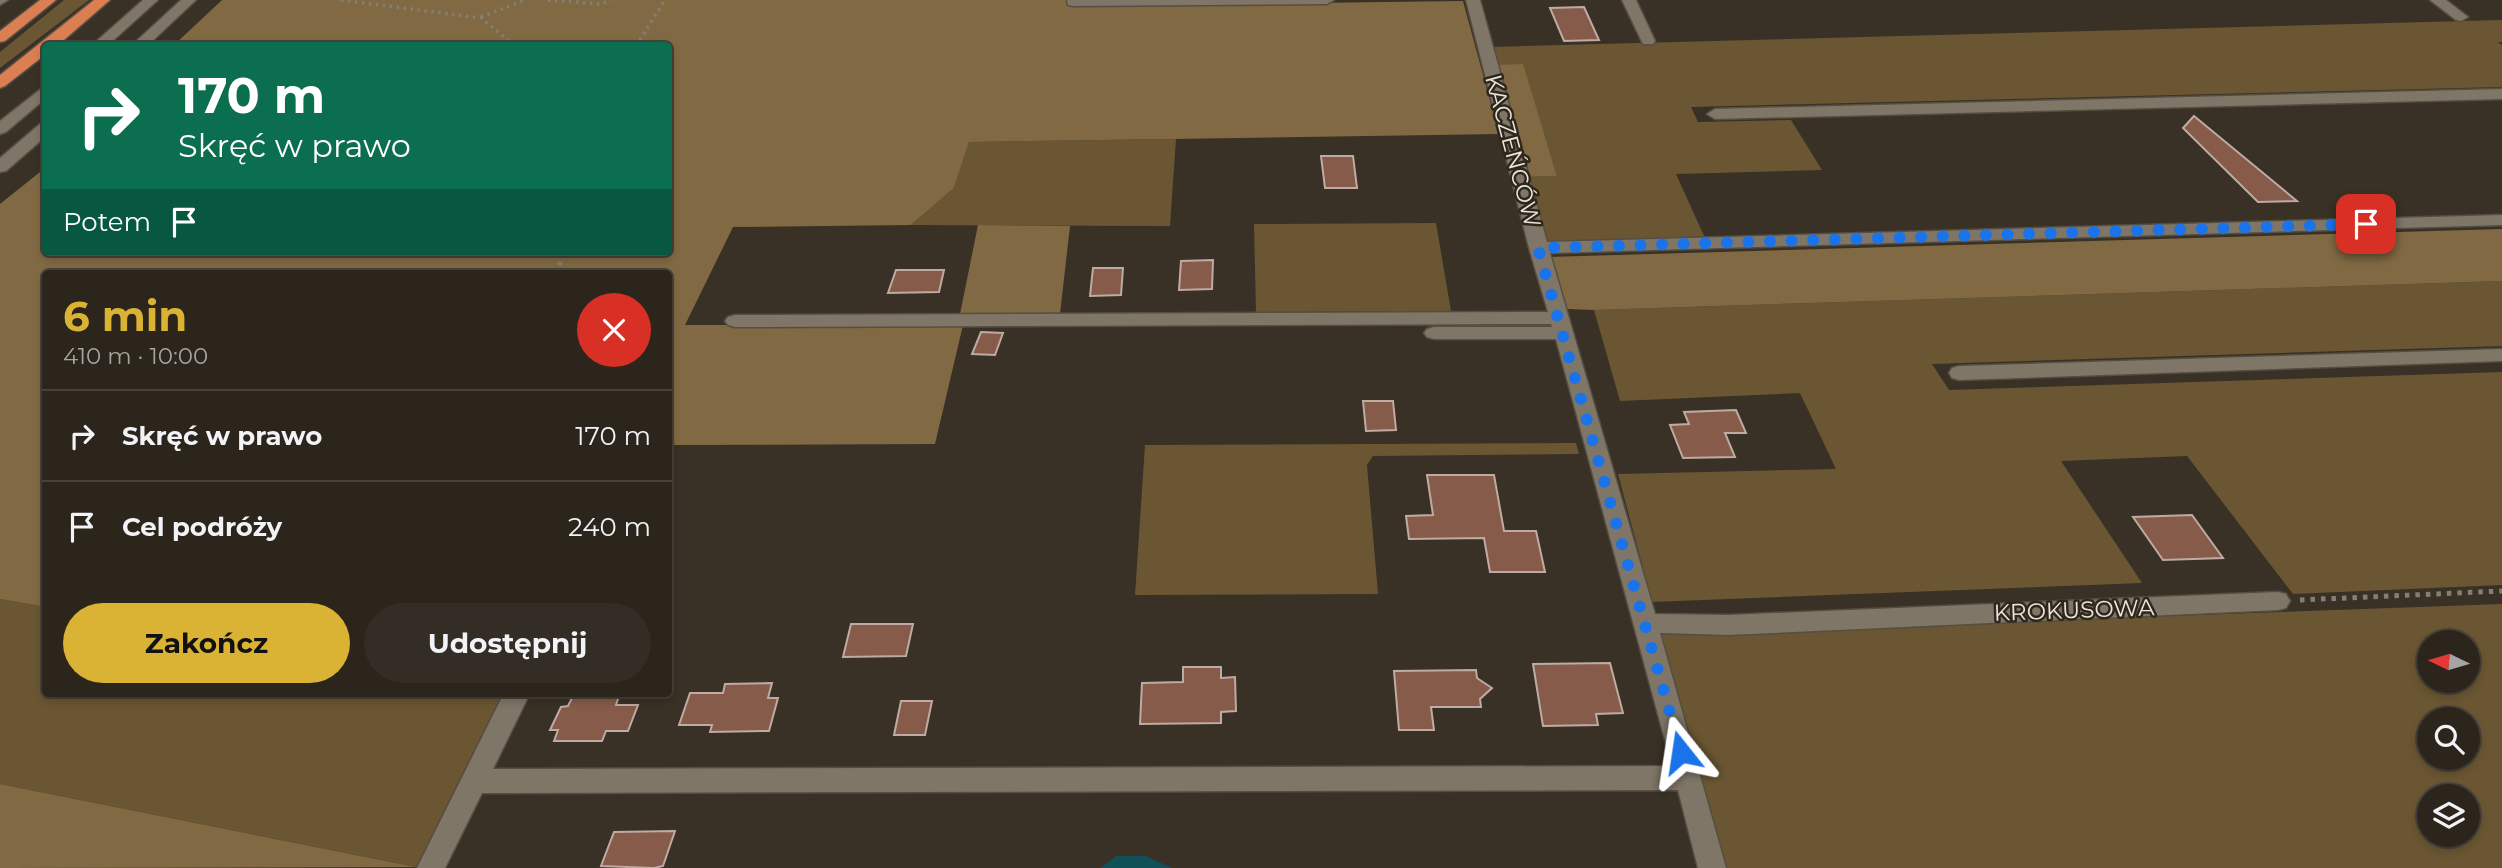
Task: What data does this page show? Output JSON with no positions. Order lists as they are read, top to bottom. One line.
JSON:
{"streets":{"street":["KACZEŃCÓW","KROKUSOWA"]},"crossings":[["KACZEŃCÓW","KROKUSOWA"]],"north":"left","page":{"turn":["170 m","Skręć w prawo"],"then":"Potem","heading":["6 min","410 m · 10:00"],"list":[{"name":"Skręć w prawo","value":"170 m"},{"name":"Cel podróży","value":"240 m"}],"buttons":["Zakończ","Udostępnij"]}}
